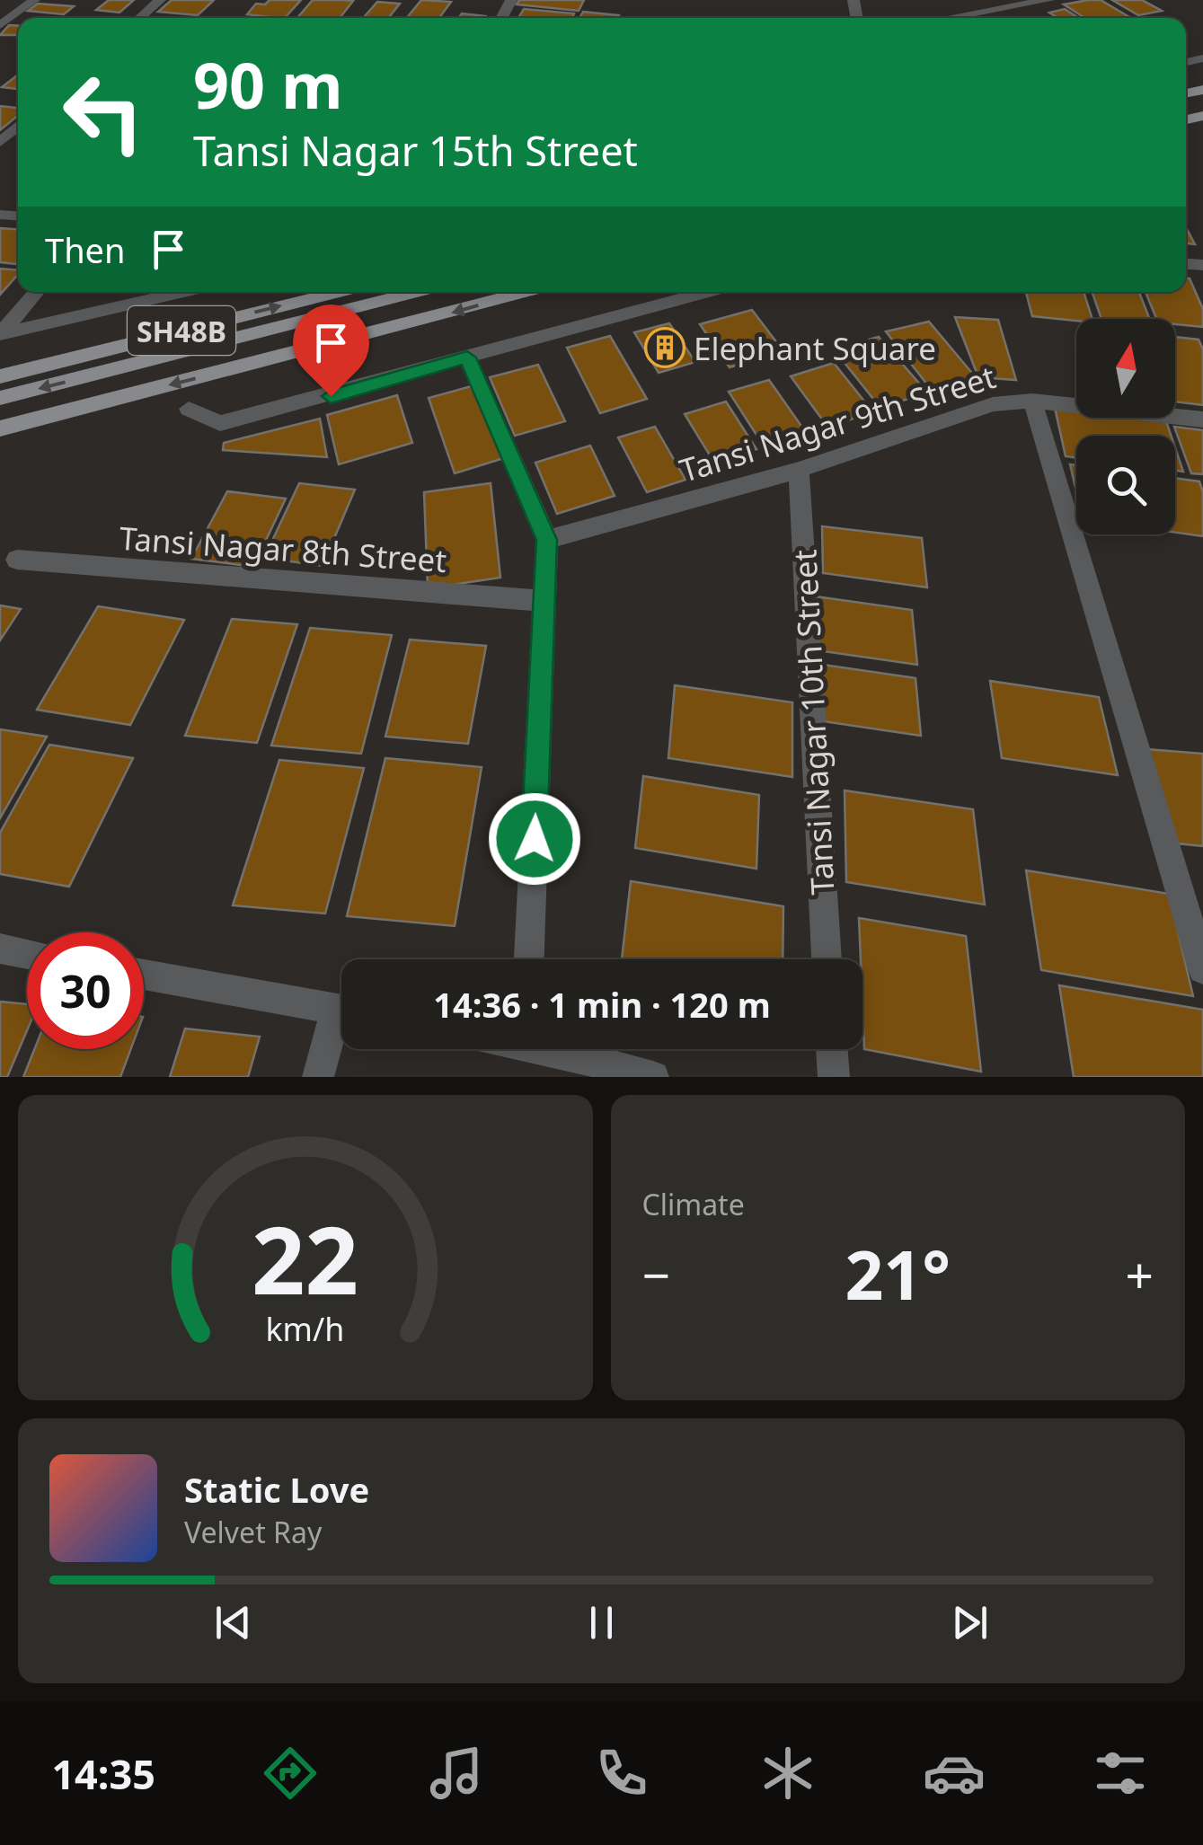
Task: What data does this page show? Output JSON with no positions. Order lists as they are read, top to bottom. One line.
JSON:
{"streets":{"main road":["SH48B"],"street":["Tansi Nagar 9th Street","Tansi Nagar 8th Street","Tansi Nagar 10th Street"]},"crossings":[["Tansi Nagar 9th Street","Tansi Nagar 10th Street"]],"places":{"building":["Elephant Square"]},"north":"top","page":{"turn":["90 m","Tansi Nagar 15th Street"],"then":"Then","limit":"30","trip":"14:36 · 1 min · 120 m","tile":"Climate","heat":["−","21°","+"],"song":["Static Love","Velvet Ray"],"tabs":"14:35","gauge":["22","km/h"]}}
